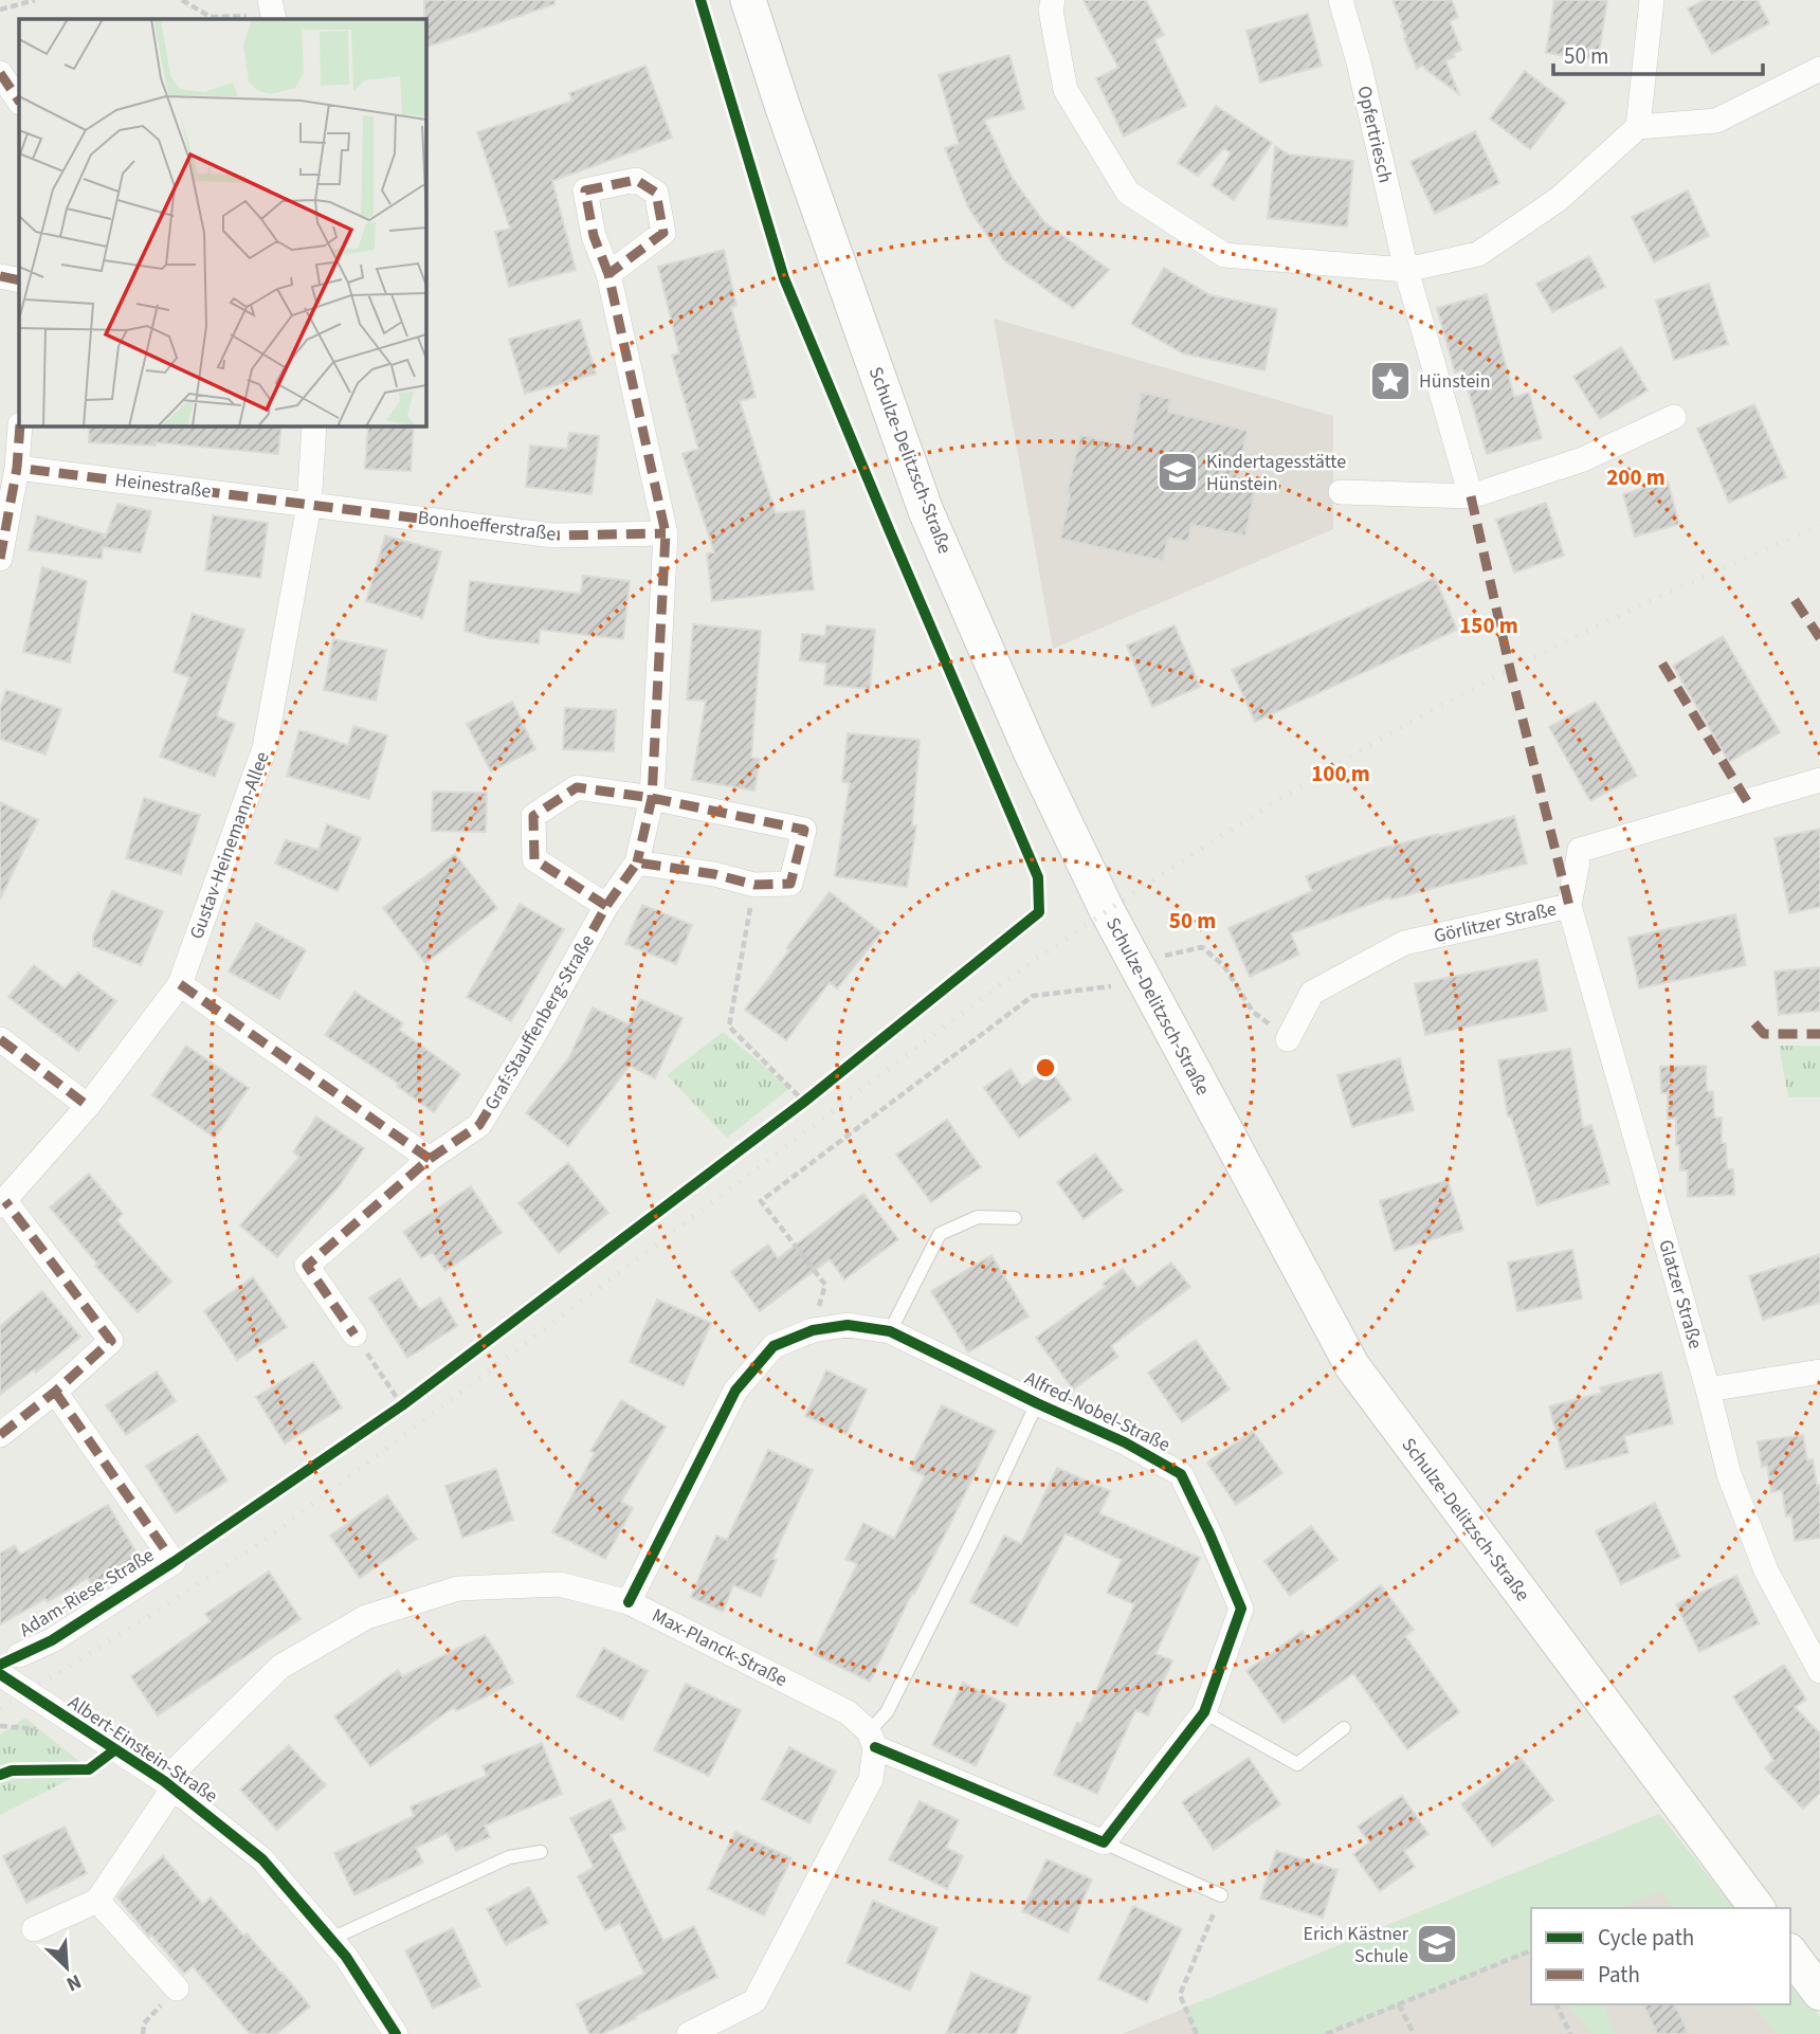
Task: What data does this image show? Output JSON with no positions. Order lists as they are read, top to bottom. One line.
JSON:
{"streets":{"main road":["Schulze-Delitzsch-Straße"],"street":["Opfertriesch","Heinestraße","Bonhoefferstraße","Gustav-Heinemann-Allee","Görlitzer Straße","Graf-Stauffenberg-Straße","Glatzer Straße","Alfred-Nobel-Straße","Adam-Riese-Straße","Max-Planck-Straße","Albert-Einstein-Straße"]},"crossings":[["Heinestraße","Bonhoefferstraße"],["Heinestraße","Gustav-Heinemann-Allee"],["Bonhoefferstraße","Gustav-Heinemann-Allee"],["Görlitzer Straße","Glatzer Straße"],["Alfred-Nobel-Straße","Max-Planck-Straße"],["Max-Planck-Straße","Albert-Einstein-Straße"]],"places":{"place":["Hünstein"],"school or university":["Kindertagesstätte Hünstein","Erich Kästner Schule"]},"legend":["Cycle path","Path"],"scale_bar":"50 m","north":"bottom right","rings":["200 m","150 m","100 m","50 m"]}
